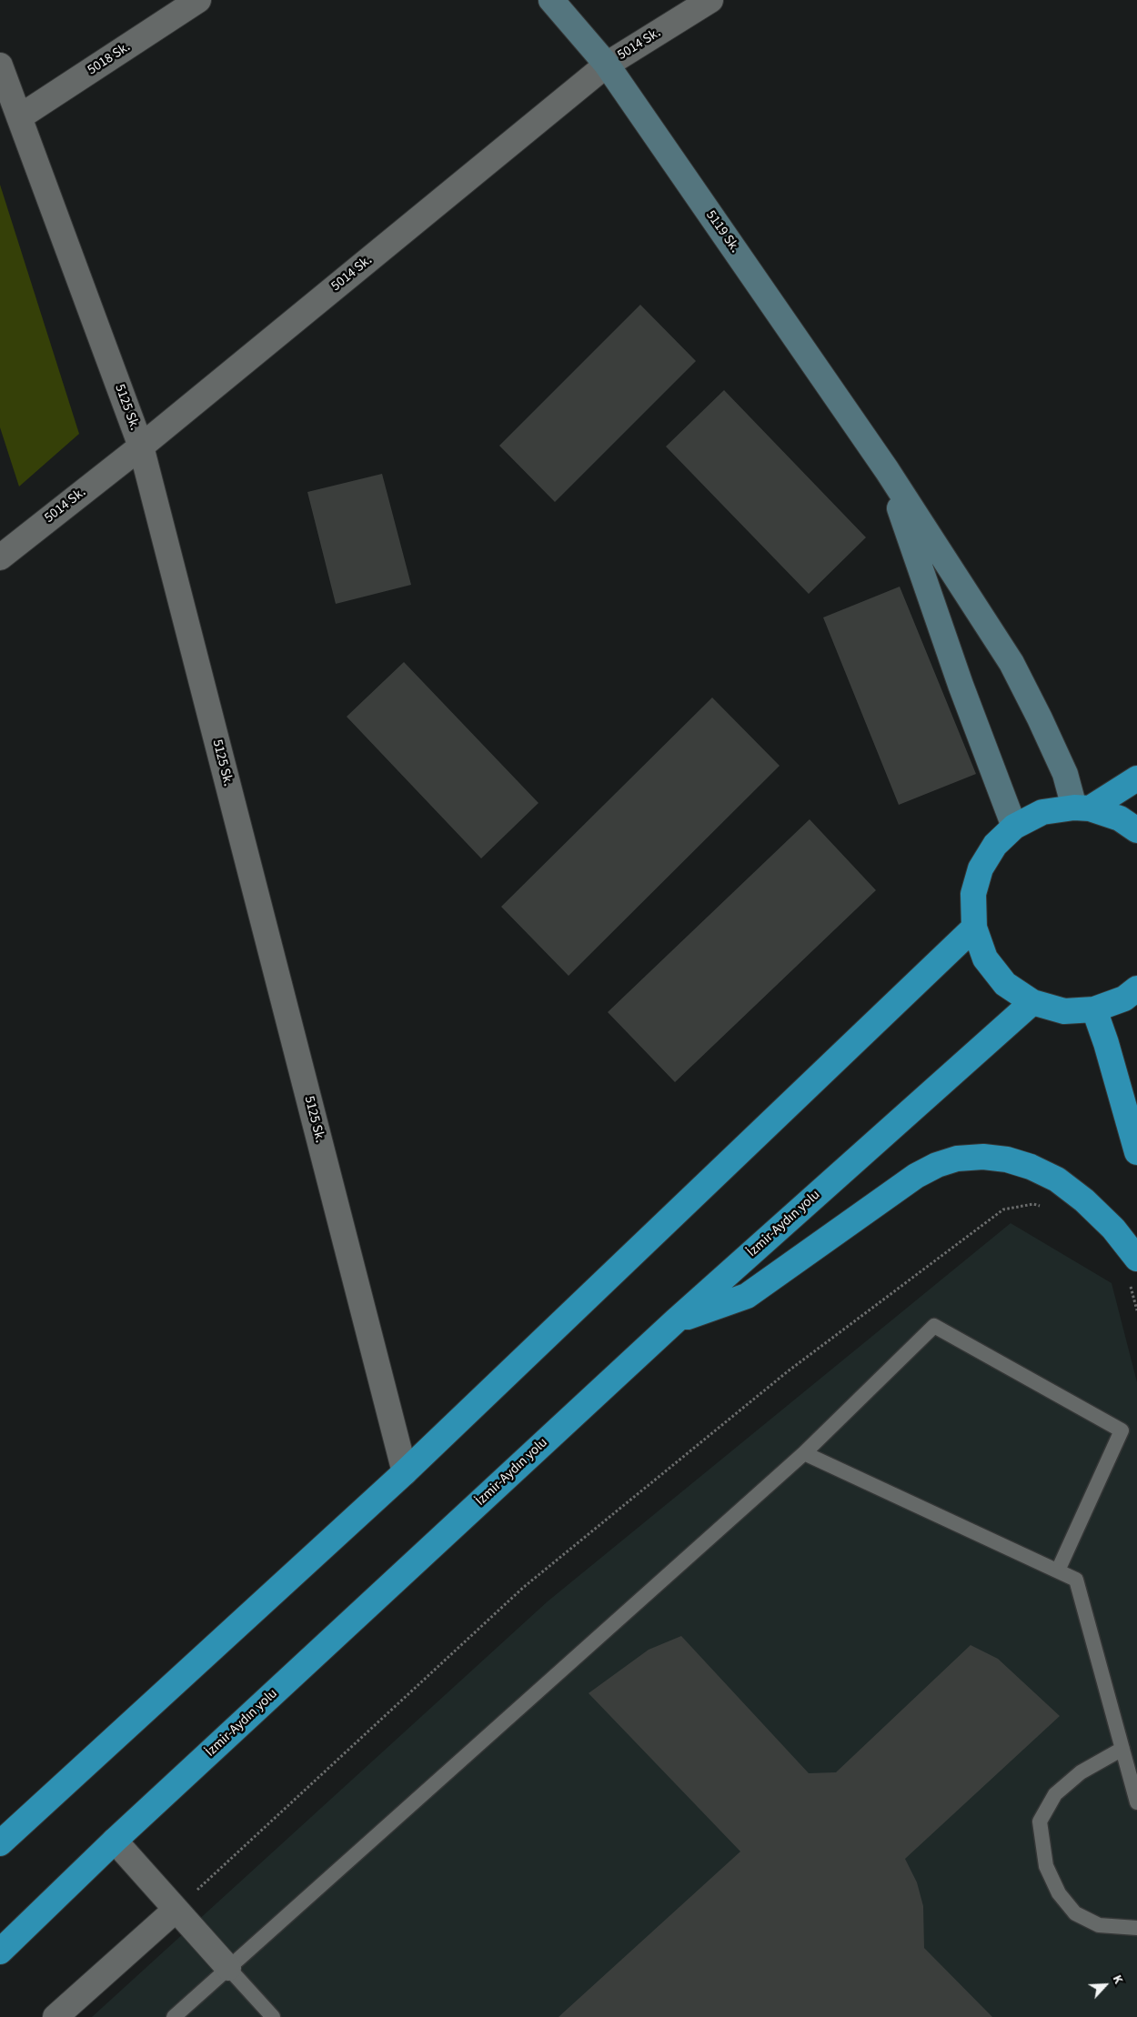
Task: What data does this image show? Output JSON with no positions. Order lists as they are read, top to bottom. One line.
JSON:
{"streets":{"highway":["İzmir-Aydın yolu"],"street":["5014 Sk.","5018 Sk.","5119 Sk.","5125 Sk."]},"crossings":[["5014 Sk.","5119 Sk."],["5014 Sk.","5125 Sk."],["5018 Sk.","5125 Sk."]],"north":"top right"}
